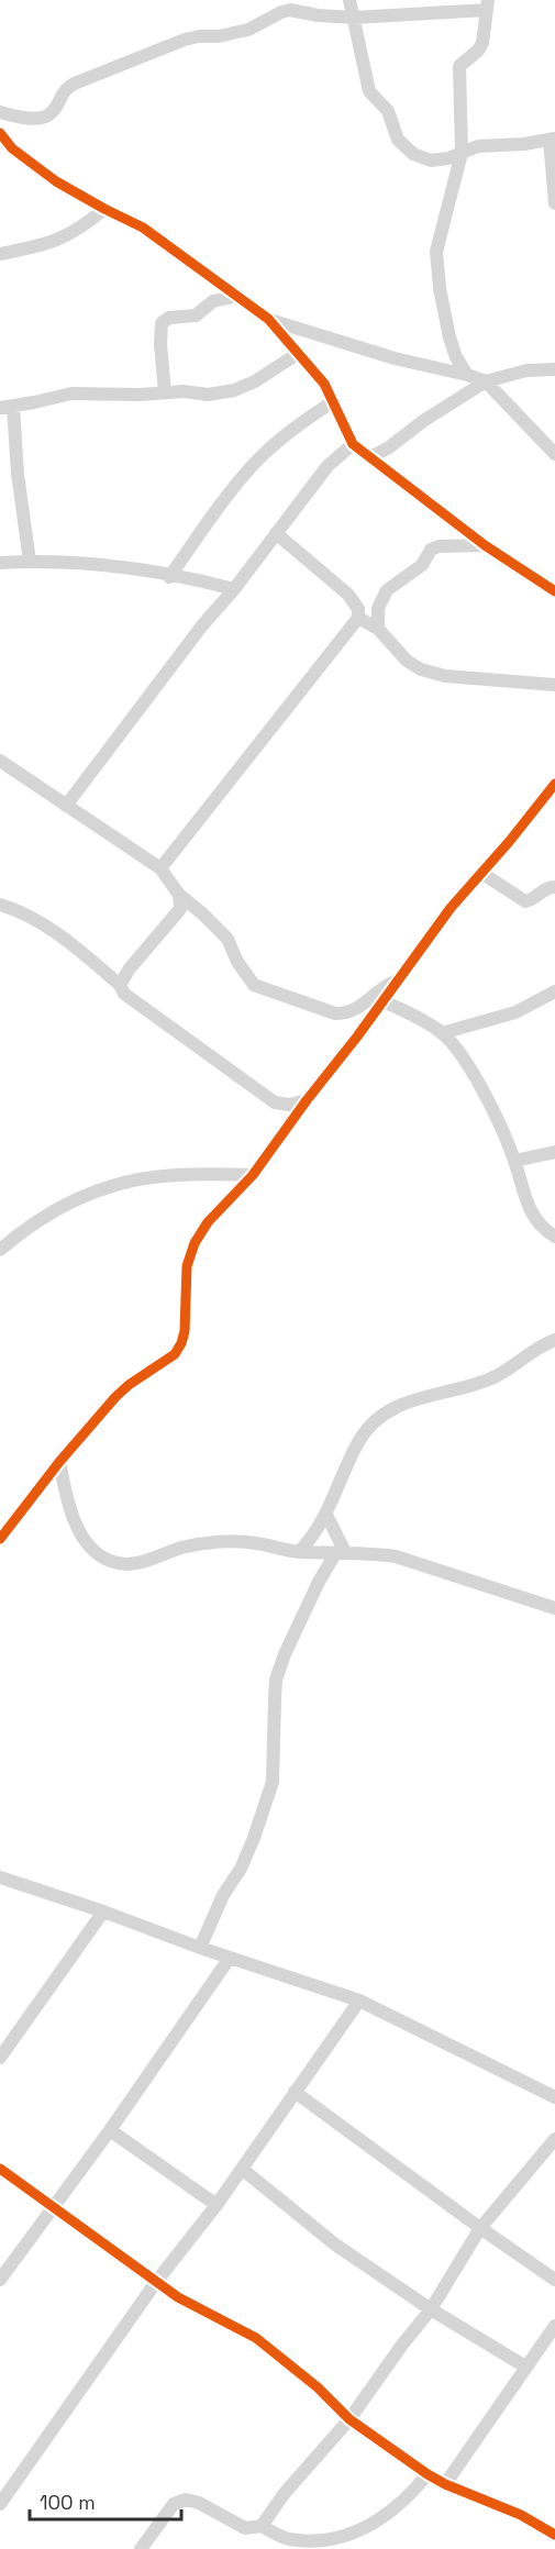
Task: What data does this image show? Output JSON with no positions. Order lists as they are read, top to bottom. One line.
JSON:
{"scale_bar":"100 m"}
